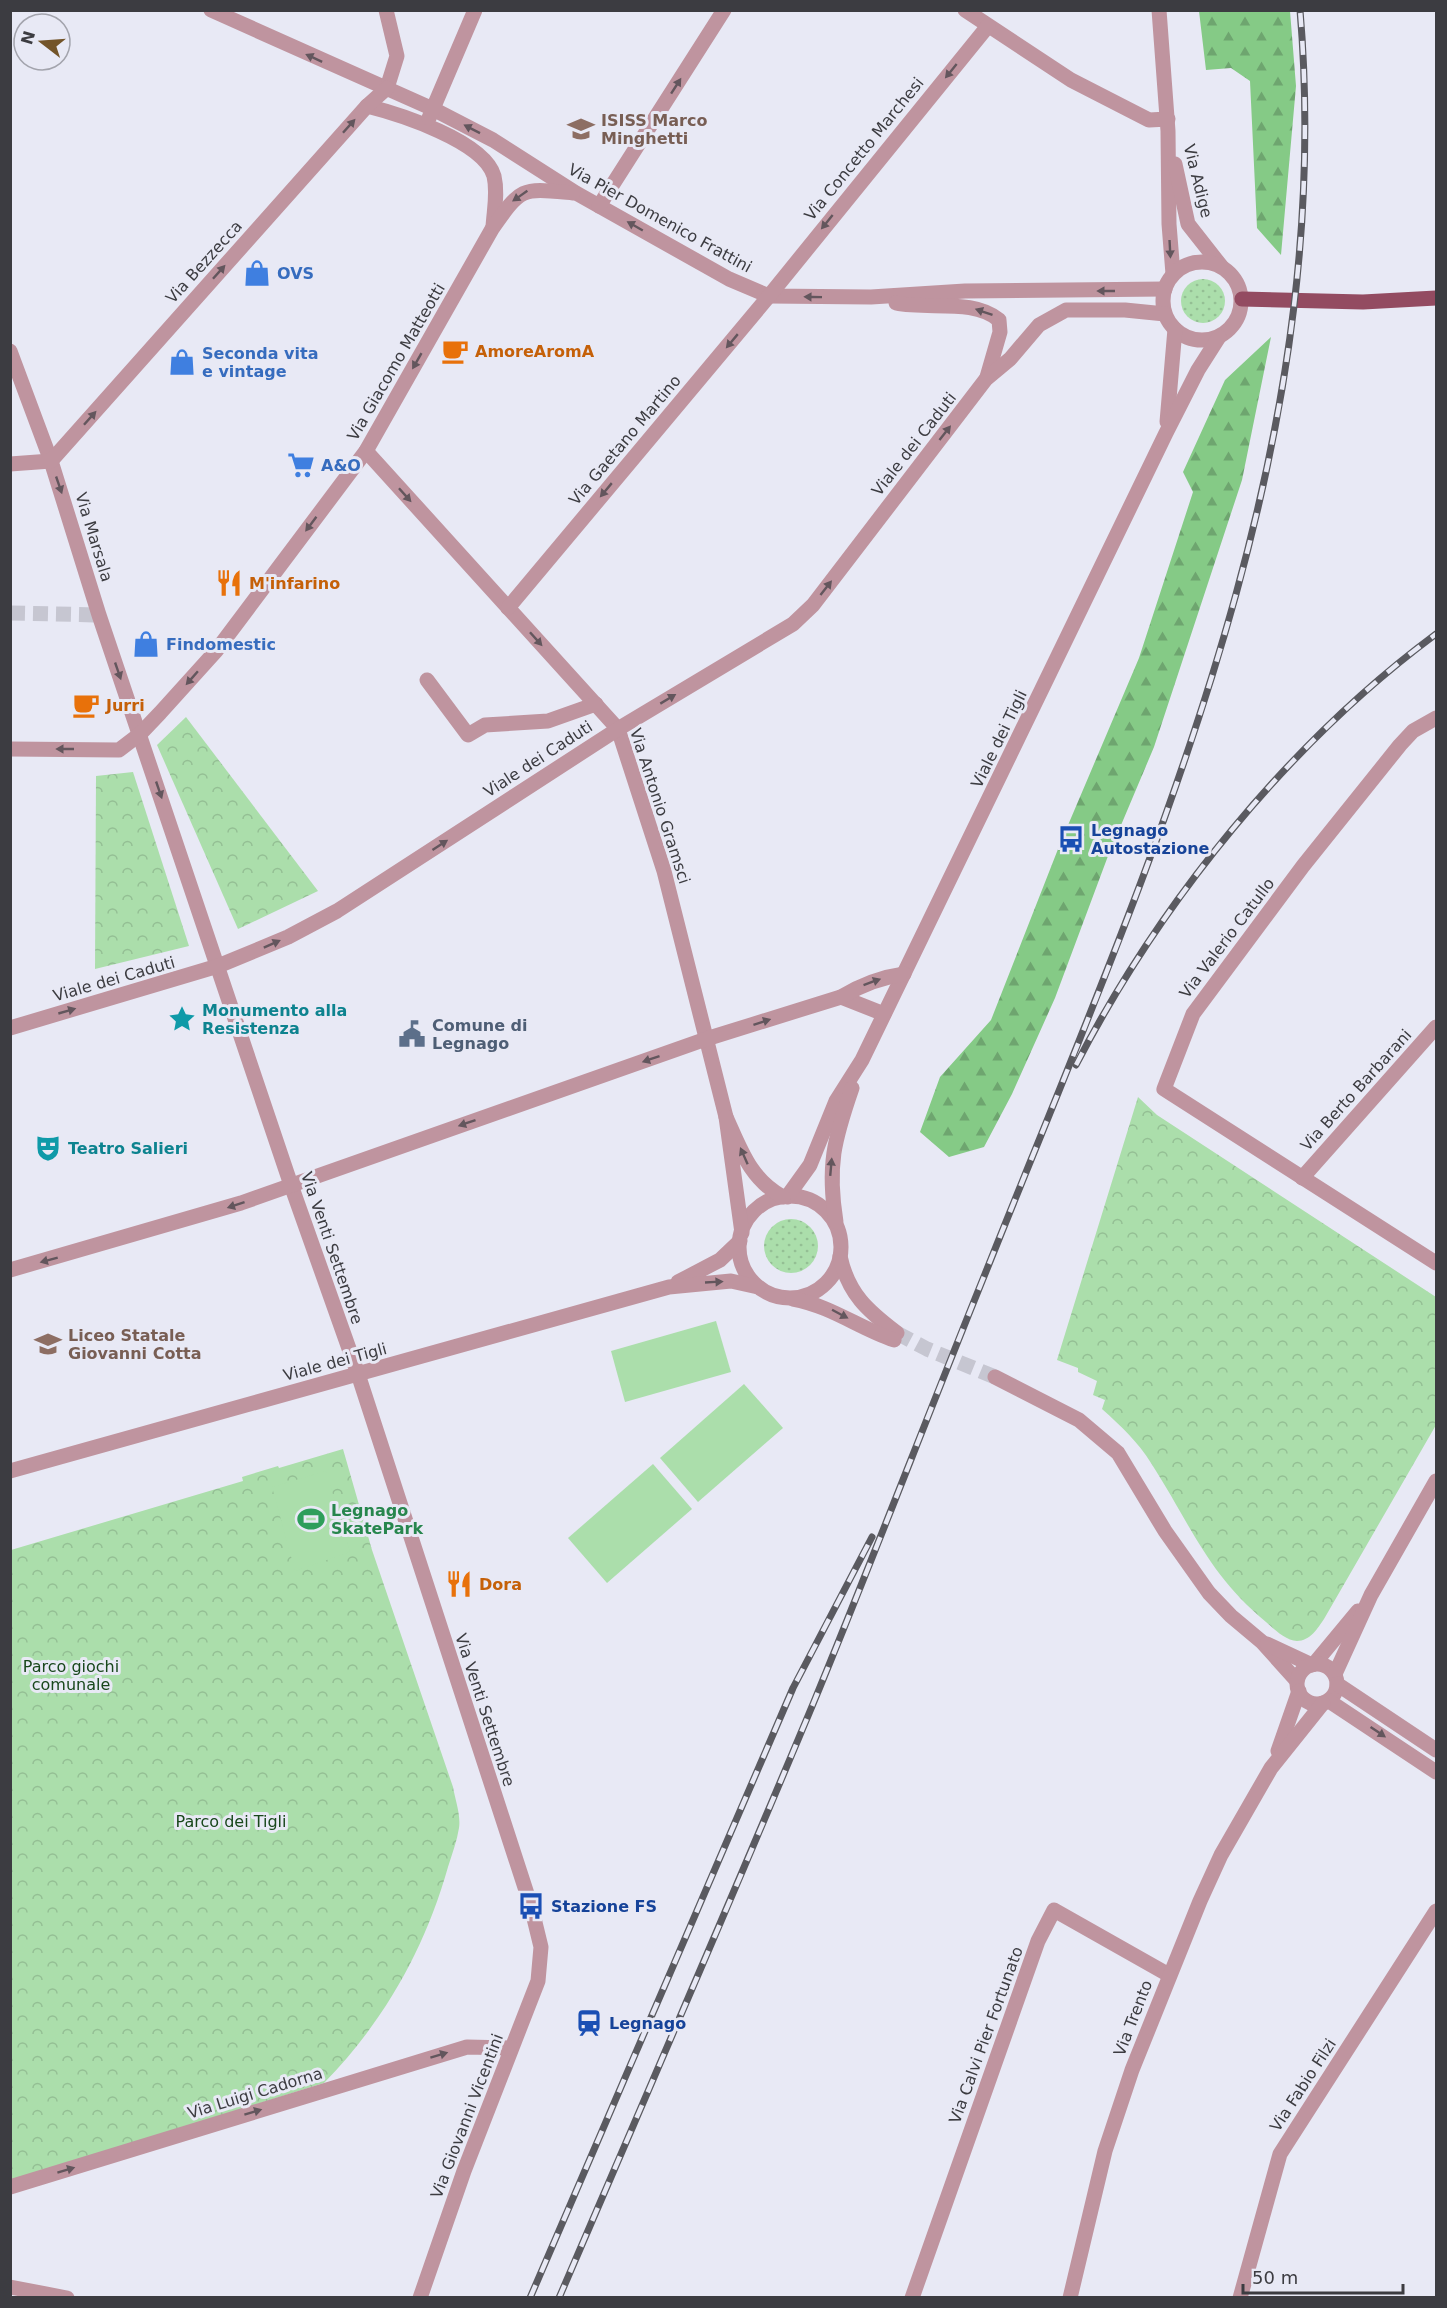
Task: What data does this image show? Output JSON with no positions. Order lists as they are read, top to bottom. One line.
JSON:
{"streets":{"street":["Via Concetto Marchesi","Via Adige","Via Pier Domenico Frattini","Via Bezzecca","Via Giacomo Matteotti","Via Gaetano Martino","Viale dei Caduti","Via Marsala","Viale dei Tigli","Via Antonio Gramsci","Via Valerio Catullo","Via Berto Barbarani","Via Venti Settembre","Via Trento","Via Calvi Pier Fortunato","Via Fabio Filzi","Via Luigi Cadorna","Via Giovanni Vicentini"]},"crossings":[["Via Concetto Marchesi","Via Pier Domenico Frattini"],["Via Concetto Marchesi","Via Gaetano Martino"],["Via Adige","Via Pier Domenico Frattini"],["Via Adige","Viale dei Caduti"],["Via Adige","Viale dei Tigli"],["Via Pier Domenico Frattini","Via Bezzecca"],["Via Pier Domenico Frattini","Via Giacomo Matteotti"],["Via Pier Domenico Frattini","Via Gaetano Martino"],["Via Pier Domenico Frattini","Viale dei Caduti"],["Via Pier Domenico Frattini","Viale dei Tigli"],["Via Bezzecca","Via Marsala"],["Via Giacomo Matteotti","Via Marsala"],["Via Giacomo Matteotti","Via Antonio Gramsci"],["Via Giacomo Matteotti","Via Venti Settembre"],["Via Gaetano Martino","Via Antonio Gramsci"],["Viale dei Caduti","Viale dei Tigli"],["Viale dei Caduti","Via Antonio Gramsci"],["Viale dei Caduti","Via Venti Settembre"],["Via Marsala","Via Venti Settembre"],["Viale dei Tigli","Via Antonio Gramsci"],["Viale dei Tigli","Via Venti Settembre"],["Via Valerio Catullo","Via Berto Barbarani"],["Via Venti Settembre","Via Giovanni Vicentini"],["Via Trento","Via Calvi Pier Fortunato"],["Via Luigi Cadorna","Via Giovanni Vicentini"]],"one_way":["Via Concetto Marchesi","Via Pier Domenico Frattini","Via Bezzecca","Via Giacomo Matteotti","Via Gaetano Martino","Viale dei Caduti","Via Marsala","Via Luigi Cadorna"],"parks":["Parco giochi comunale","Parco dei Tigli"],"places":{"school or university":["ISISS Marco Minghetti","Liceo Statale Giovanni Cotta"],"shop":["OVS","Seconda vita e vintage","Findomestic"],"cafe":["AmoreAromA","Jurri"],"supermarket":["A&O"],"restaurant":["M'infarino","Dora"],"bus stop":["Legnago Autostazione","Stazione FS"],"place":["Monumento alla Resistenza"],"public building":["Comune di Legnago"],"theatre":["Teatro Salieri"],"sports":["Legnago SkatePark"],"station":["Legnago"]},"scale_bar":"50 m","north":"left"}
